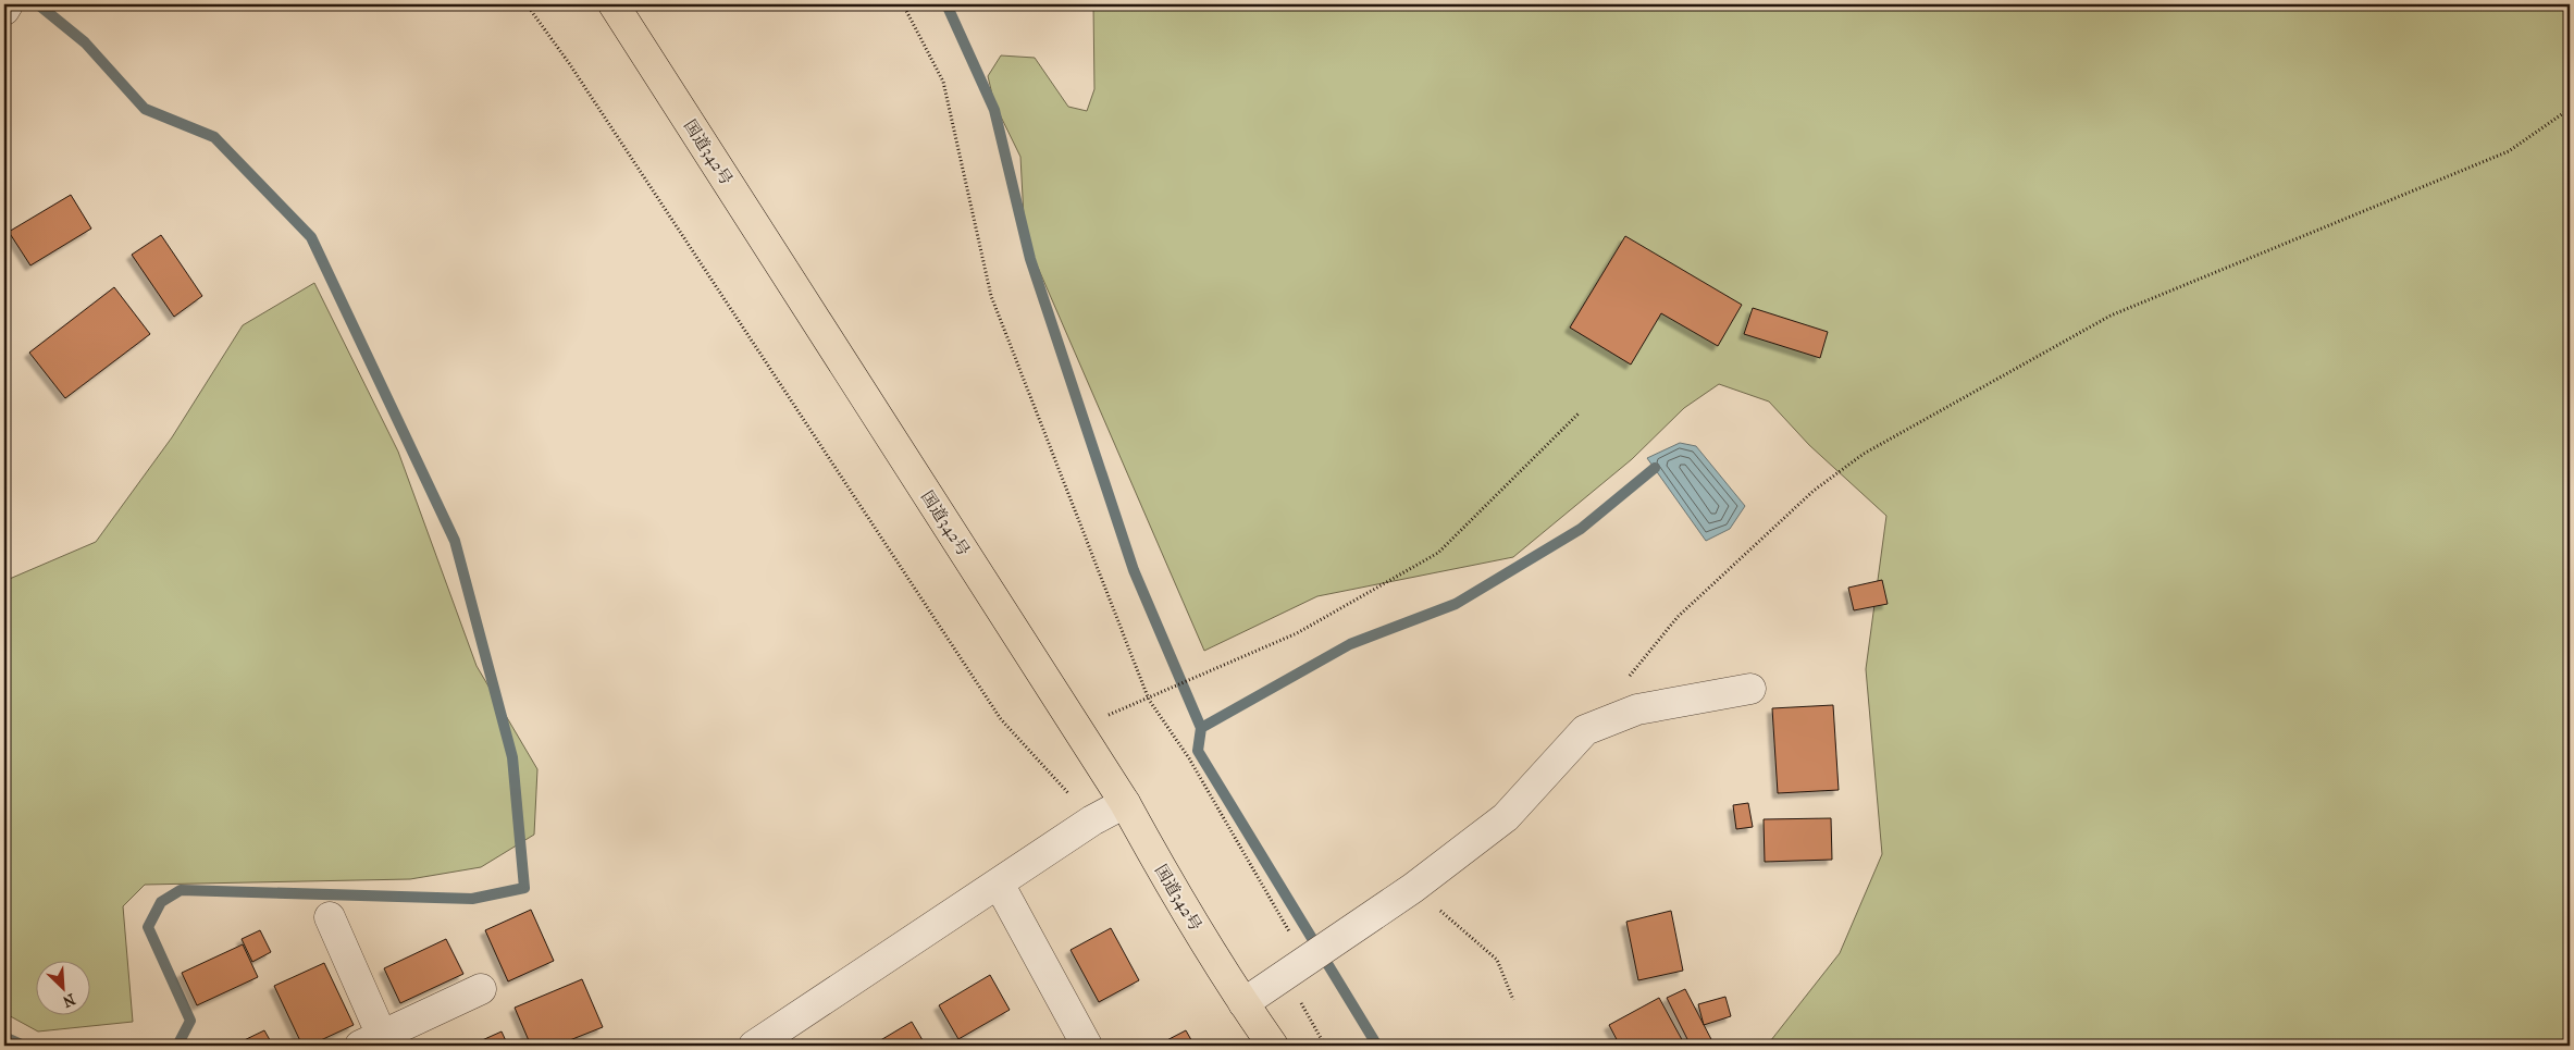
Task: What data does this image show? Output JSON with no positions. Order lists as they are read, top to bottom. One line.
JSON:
{"streets":{"highway":["国道342号"]},"north":"bottom right"}
